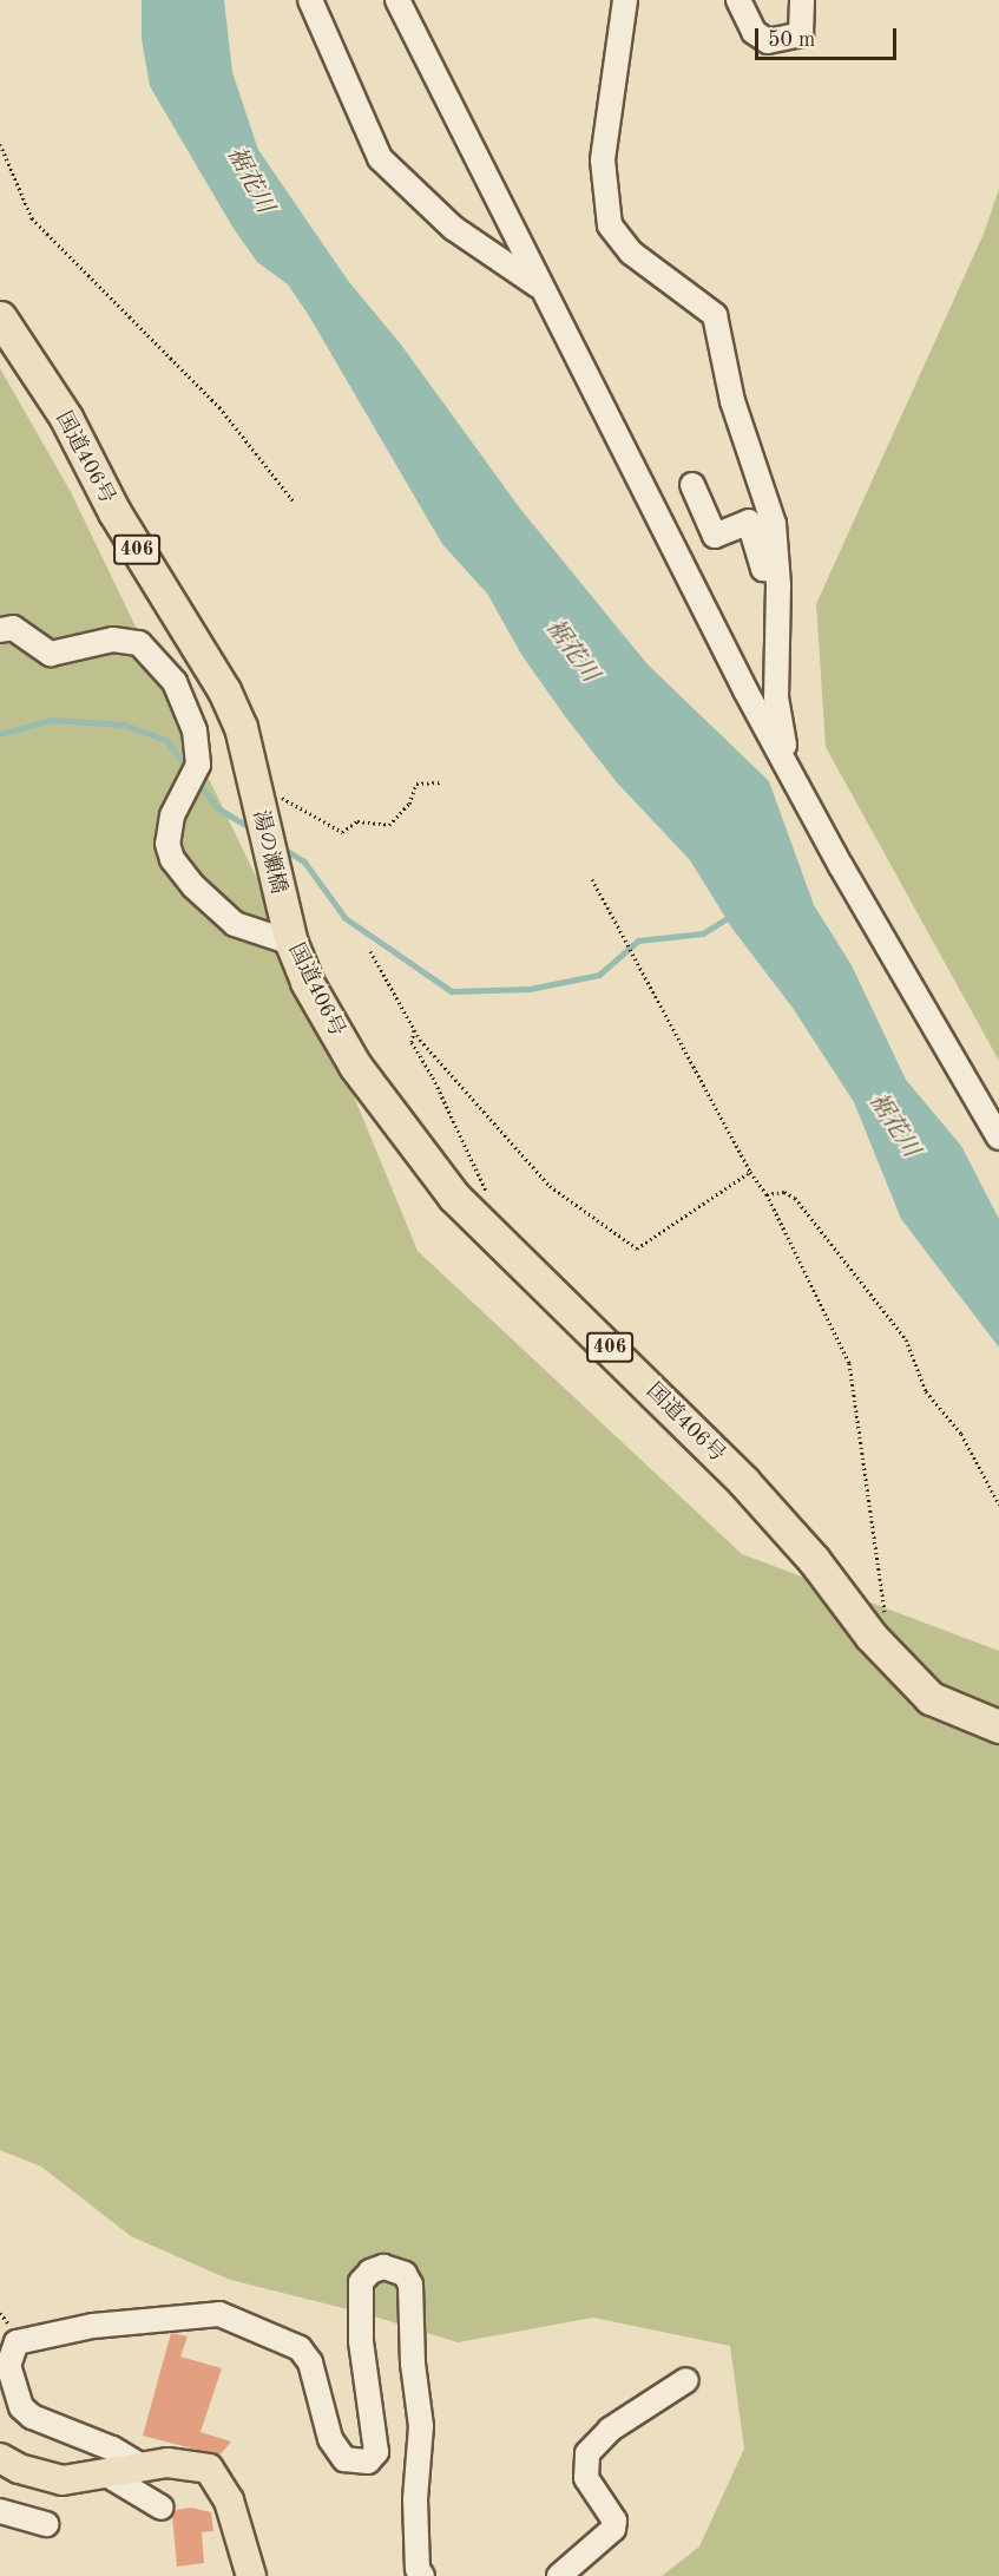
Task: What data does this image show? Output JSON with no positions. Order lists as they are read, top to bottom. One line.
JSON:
{"streets":{"highway":["国道406号","406","湯の瀬橋"]},"crossings":[["国道406号","湯の瀬橋"]],"water":["裾花川"],"scale_bar":"50 m"}
